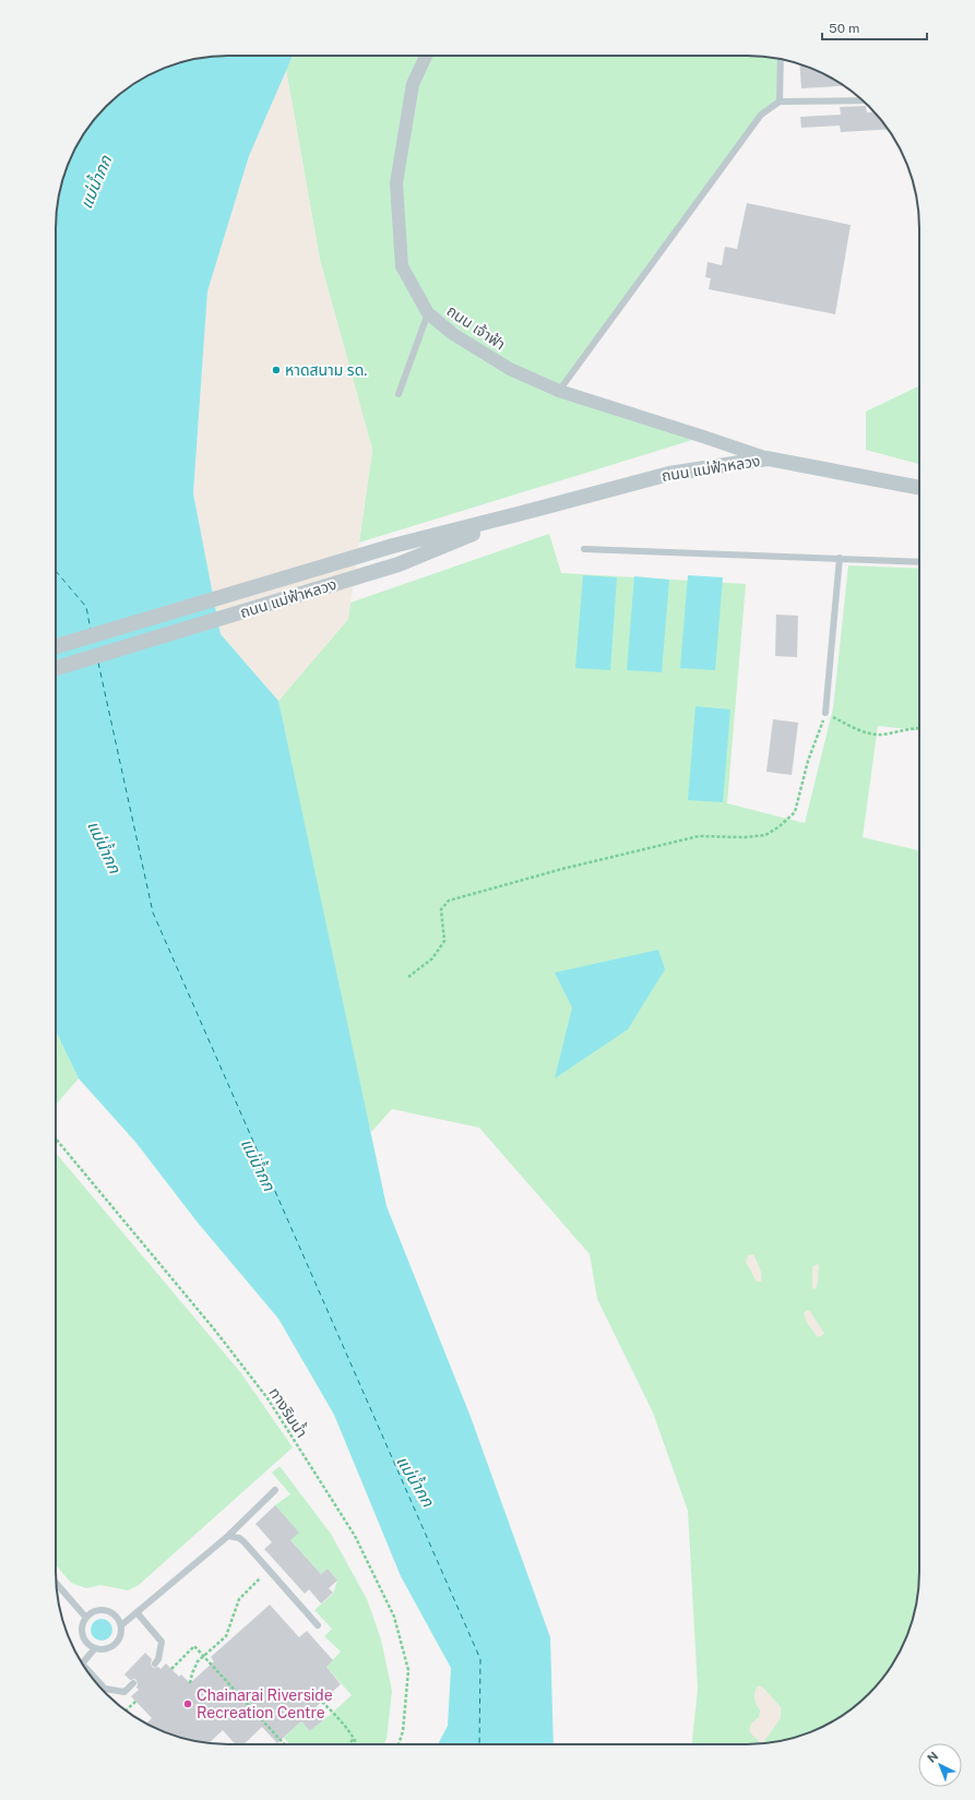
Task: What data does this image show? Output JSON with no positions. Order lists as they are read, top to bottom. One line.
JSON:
{"streets":{"street":["ถนน เจ้าฟ้า","ถนน แม่ฟ้าหลวง"],"path":["ทางริมน้ำ"]},"crossings":[["ถนน เจ้าฟ้า","ถนน แม่ฟ้าหลวง"]],"water":["แม่น้ำกก"],"places":["หาดสนาม รด.","Chainarai Riverside Recreation Centre"],"scale_bar":"50 m","north":"top left"}
